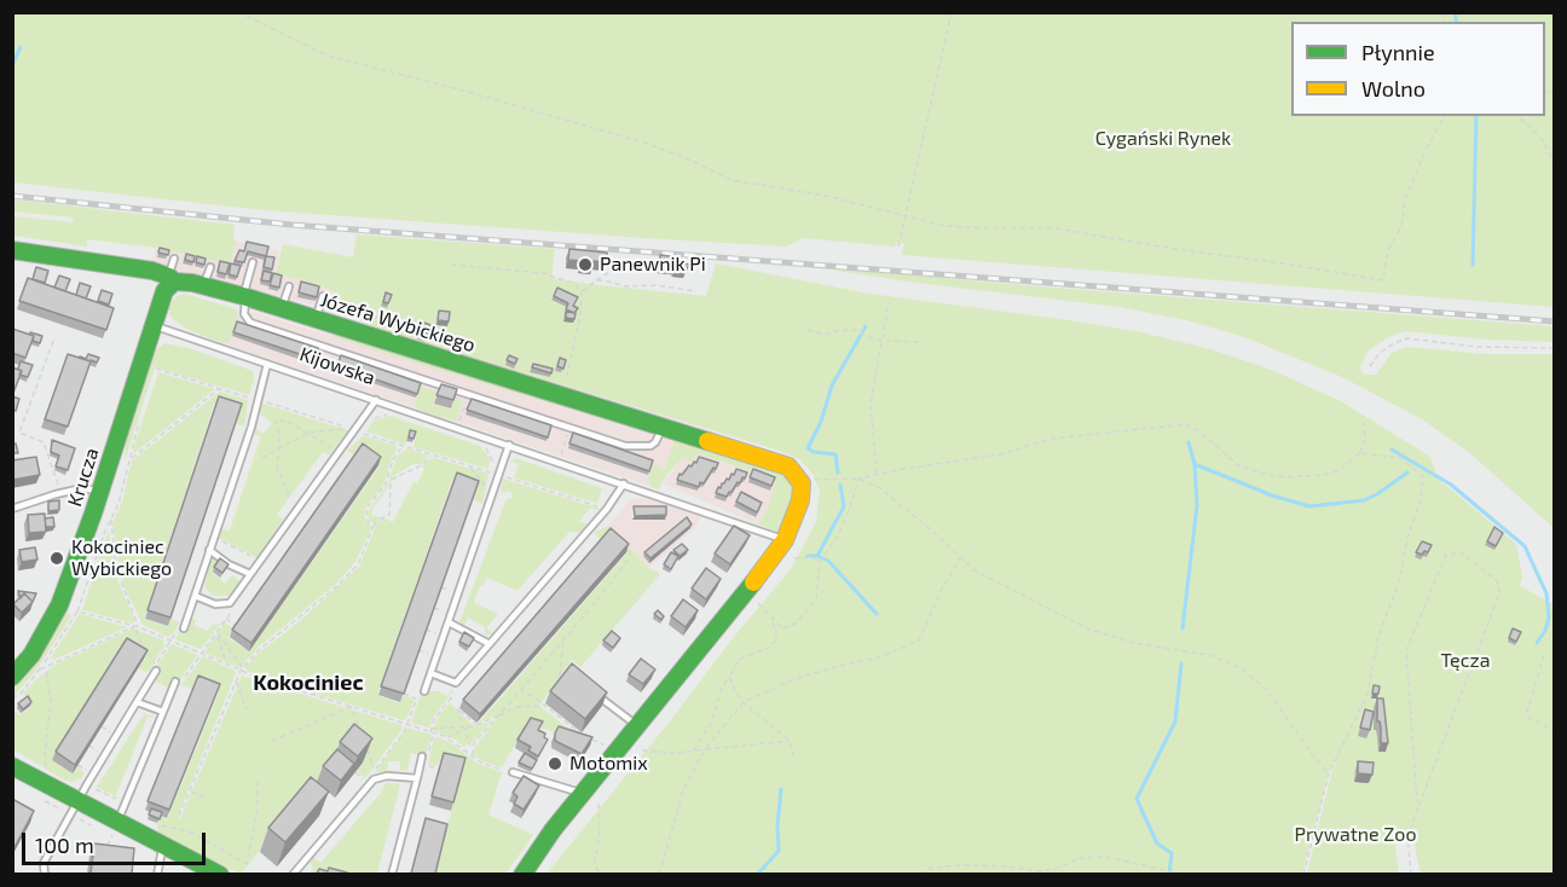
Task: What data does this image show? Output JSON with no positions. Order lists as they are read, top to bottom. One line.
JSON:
{"streets":{"street":["Józefa Wybickiego","Krucza"],"lane":["Kijowska"]},"crossings":[["Józefa Wybickiego","Kijowska"],["Józefa Wybickiego","Krucza"],["Kijowska","Krucza"]],"districts":["Kokociniec"],"parks":["Cygański Rynek","Tęcza","Prywatne Zoo"],"places":["Panewnik Pi","Kokociniec Wybickiego","Motomix"],"legend":["Płynnie","Wolno"],"scale_bar":"100 m"}
